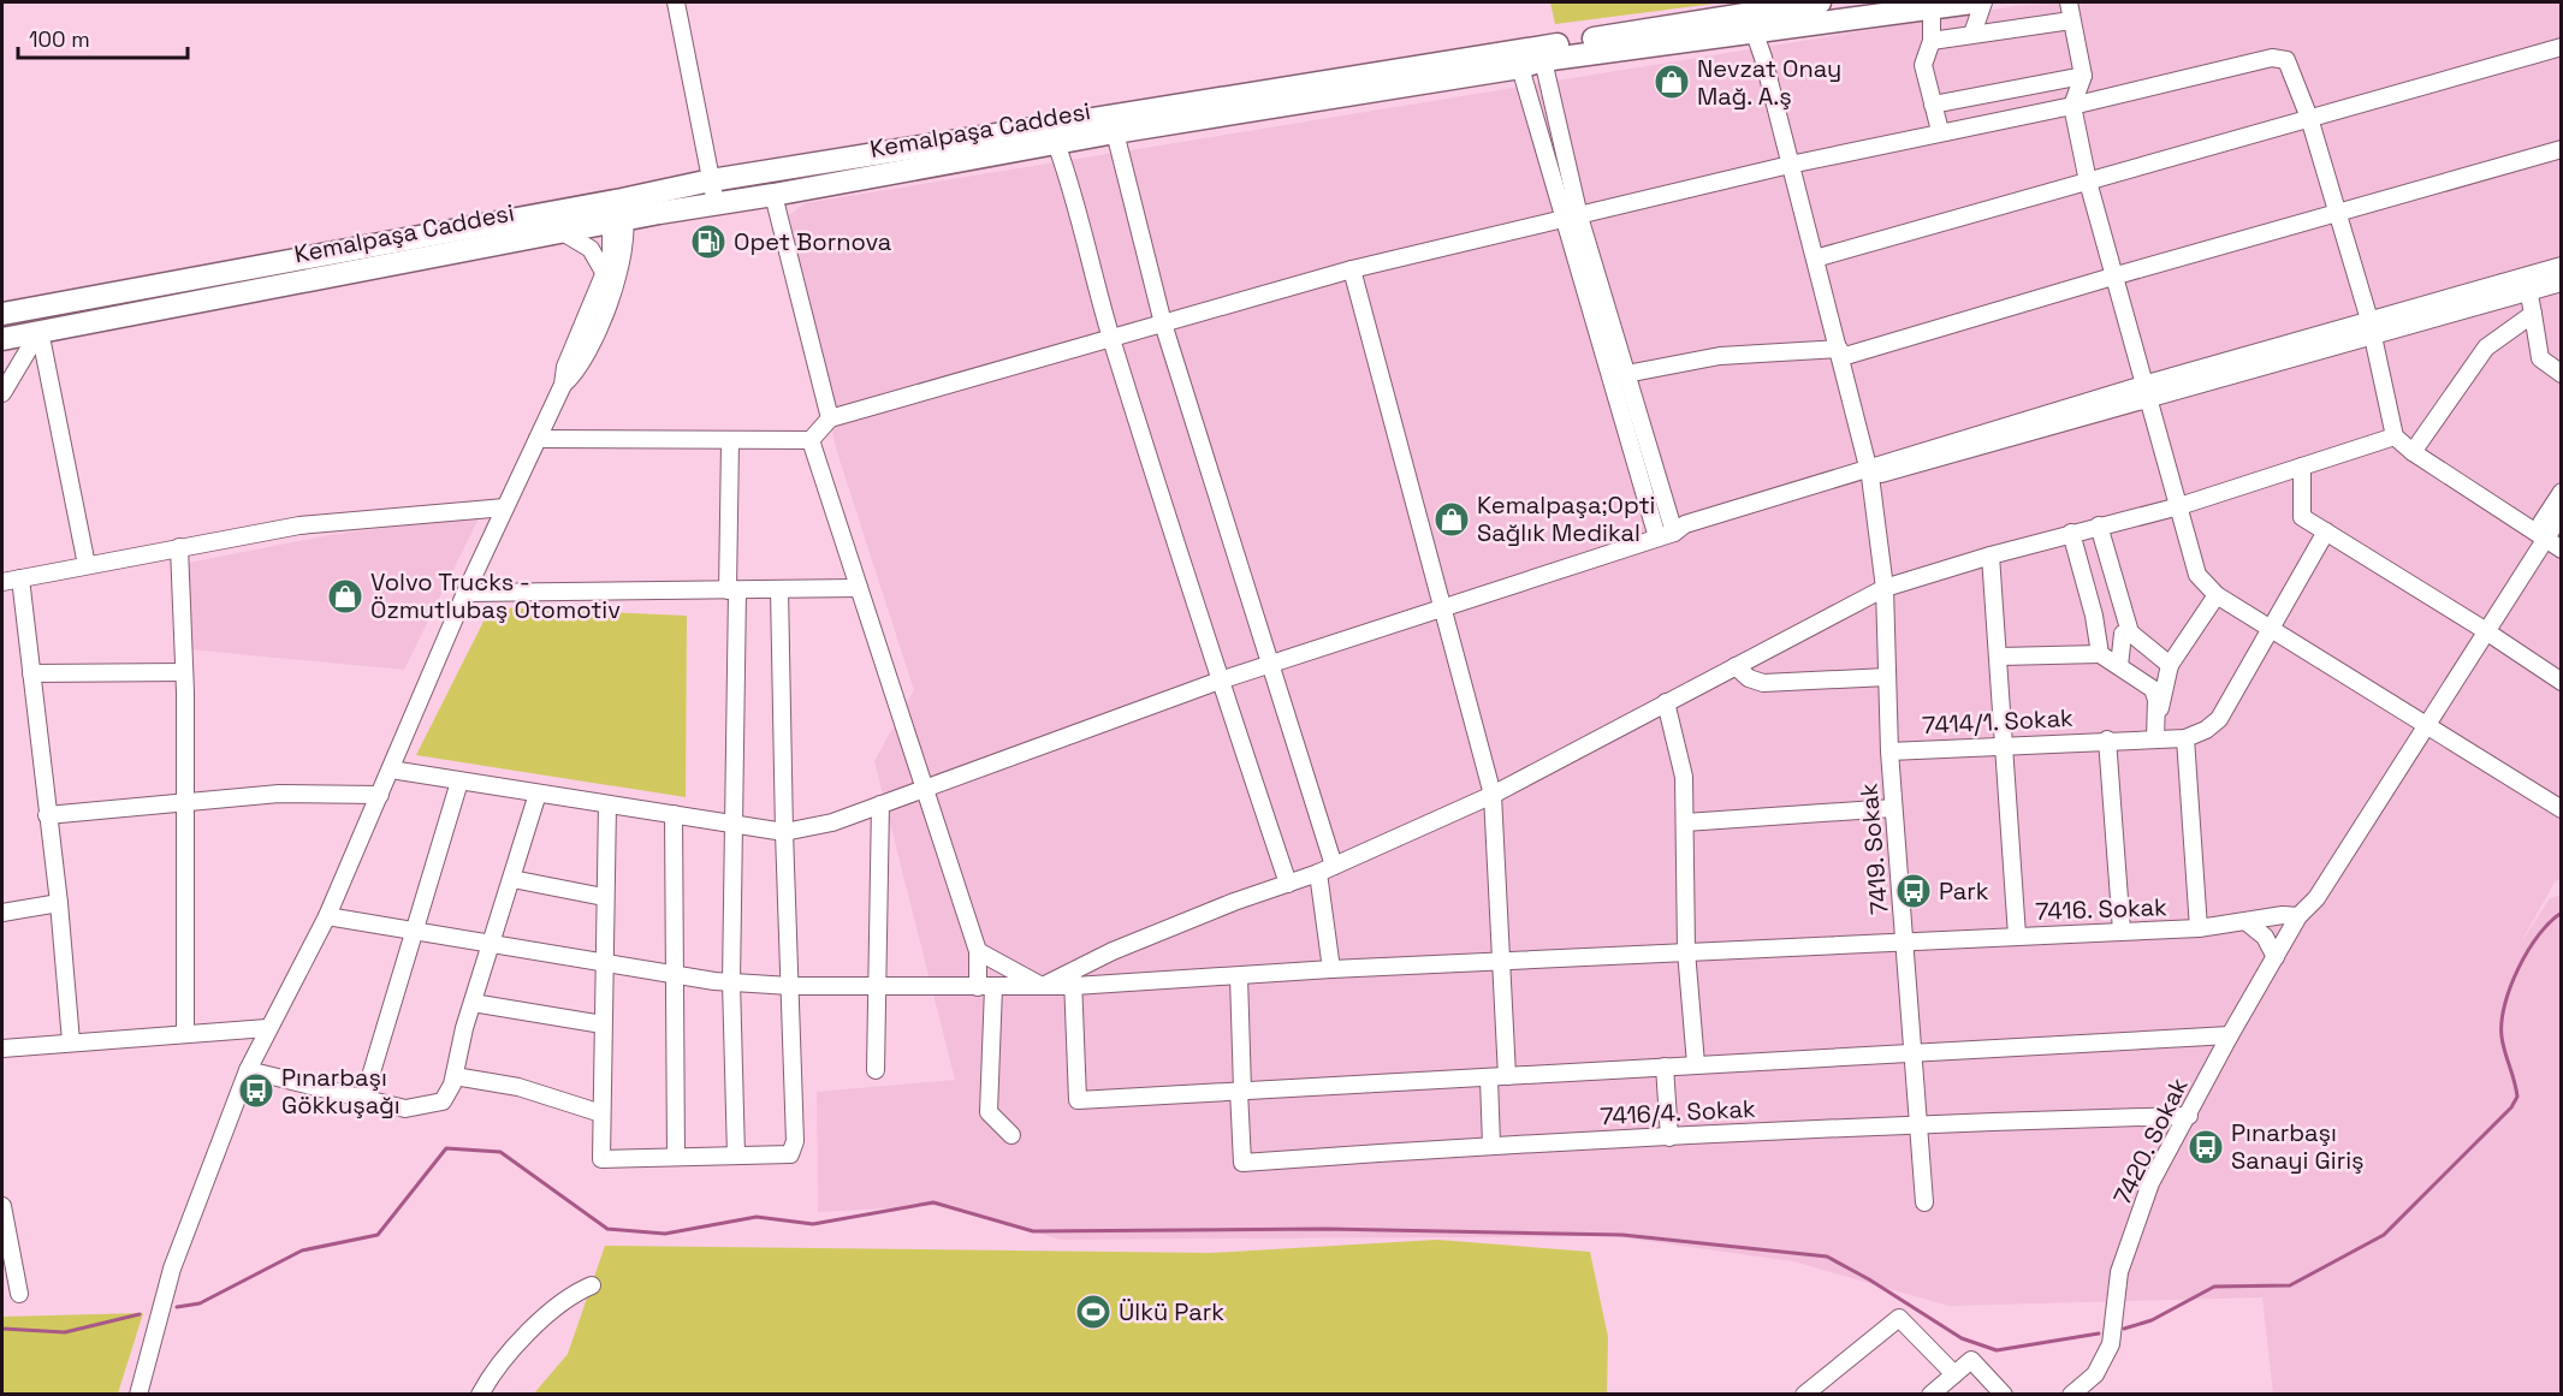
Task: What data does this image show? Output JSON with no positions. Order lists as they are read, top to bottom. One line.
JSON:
{"streets":{"main road":["Kemalpaşa Caddesi"],"street":["7414/1. Sokak","7419. Sokak","7416. Sokak","7416/4. Sokak","7420. Sokak"]},"crossings":[["Kemalpaşa Caddesi","7419. Sokak"],["7414/1. Sokak","7419. Sokak"],["7419. Sokak","7416. Sokak"],["7419. Sokak","7416/4. Sokak"],["7416. Sokak","7420. Sokak"],["7416/4. Sokak","7420. Sokak"]],"places":{"shop":["Nevzat Onay Mağ. A.ş","Kemalpaşa;Opti Sağlık Medikal","Volvo Trucks - Özmutlubaş Otomotiv"],"fuel station":["Opet Bornova"],"bus stop":["Park","Pınarbaşı Gökkuşağı","Pınarbaşı Sanayi Giriş"],"sports":["Ülkü Park"]},"scale_bar":"100 m"}
